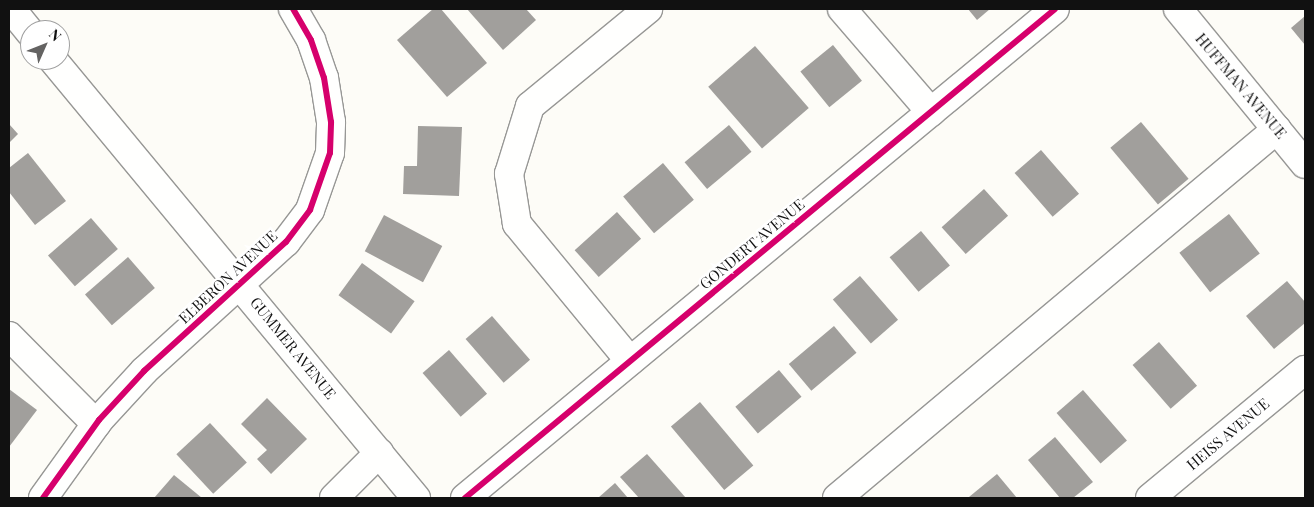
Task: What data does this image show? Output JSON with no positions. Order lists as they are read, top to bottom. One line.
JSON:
{"streets":{"street":["HUFFMAN AVENUE","GONDERT AVENUE","ELBERON AVENUE","GUMMER AVENUE","HEISS AVENUE"]},"crossings":[["ELBERON AVENUE","GUMMER AVENUE"]],"north":"top right"}
